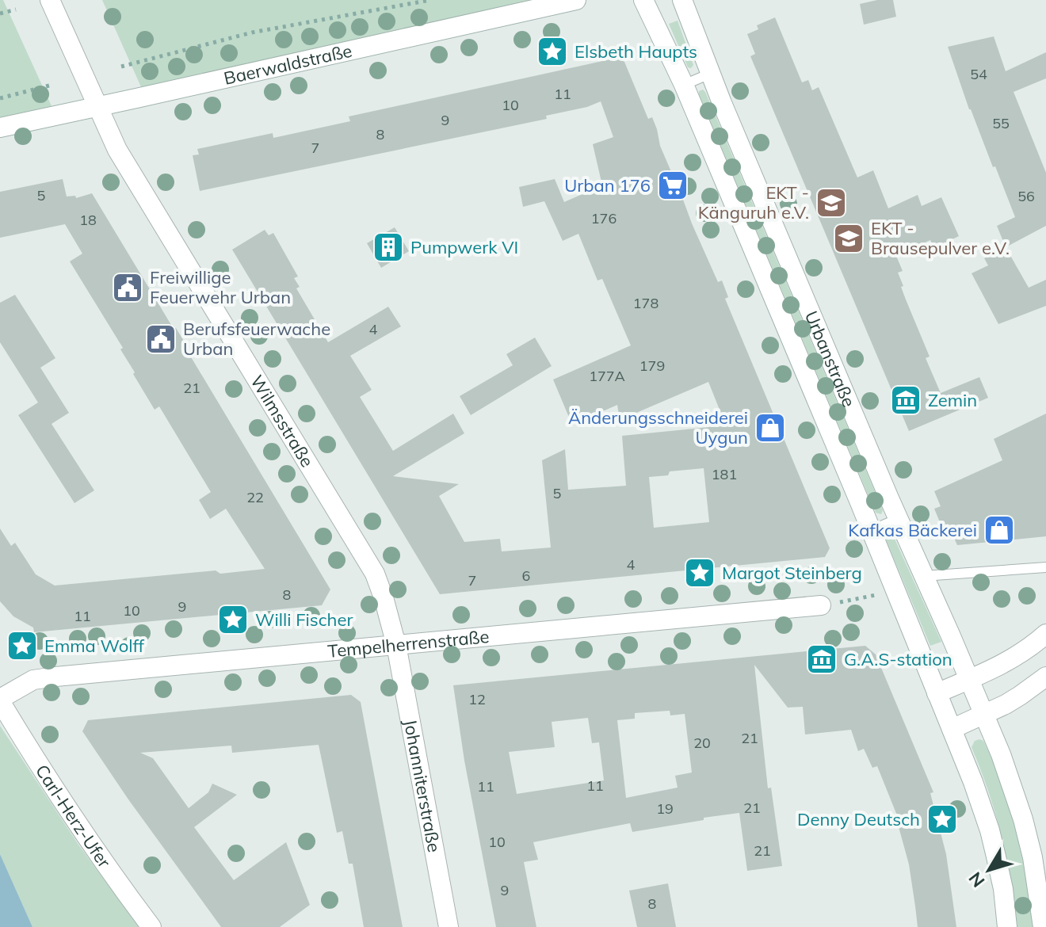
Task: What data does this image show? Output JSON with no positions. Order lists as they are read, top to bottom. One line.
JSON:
{"streets":{"street":["Baerwaldstraße","Urbanstraße","Wilmsstraße","Tempelherrenstraße","Johanniterstraße","Carl-Herz-Ufer"]},"crossings":[["Baerwaldstraße","Wilmsstraße"],["Wilmsstraße","Tempelherrenstraße"],["Wilmsstraße","Johanniterstraße"],["Tempelherrenstraße","Johanniterstraße"],["Tempelherrenstraße","Carl-Herz-Ufer"]],"places":{"place":["Elsbeth Haupts","Margot Steinberg","Willi Fischer","Emma Wolff","Denny Deutsch"],"supermarket":["Urban 176"],"school or university":["EKT - Känguruh e.V.","EKT - Brausepulver e.V."],"building":["Pumpwerk VI"],"public building":["Freiwillige Feuerwehr Urban","Berufsfeuerwache Urban"],"museum":["Zemin","G.A.S-station"],"shop":["Änderungsschneiderei Uygun","Kafkas Bäckerei"]},"house_numbers":["54","11","10","9","55","8","7","5","56","176","18","178","4","179","177A","21","181","5","22","4","6","7","8","9","10","11","12","21","20","11","11","21","19","10","21","9","8"],"north":"bottom left"}
